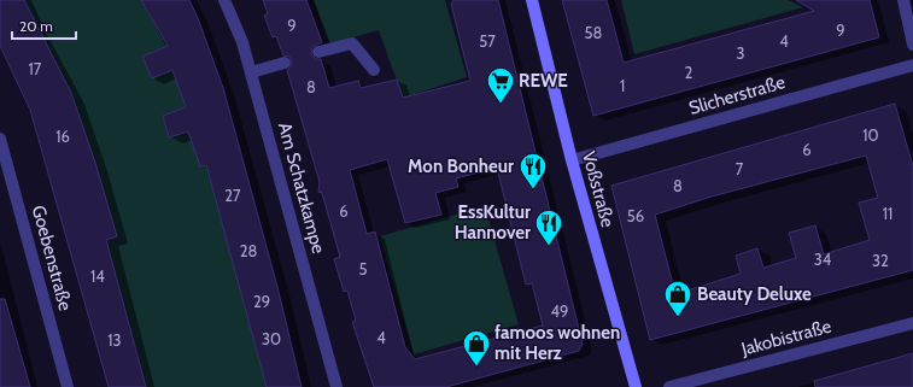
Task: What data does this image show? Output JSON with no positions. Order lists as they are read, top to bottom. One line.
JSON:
{"streets":{"street":["Slicherstraße","Am Schatzkampe","Voßstraße","Goebenstraße","Jakobistraße"]},"crossings":[["Slicherstraße","Voßstraße"]],"places":{"supermarket":["REWE"],"restaurant":["Mon Bonheur","EssKultur Hannover"],"shop":["Beauty Deluxe","famoos wohnen mit Herz"]},"house_numbers":["9","9","58","57","4","3","17","2","1","8","10","16","6","7","8","27","6","11","56","28","34","32","5","14","29","49","4","30","13"],"scale_bar":"20 m"}
